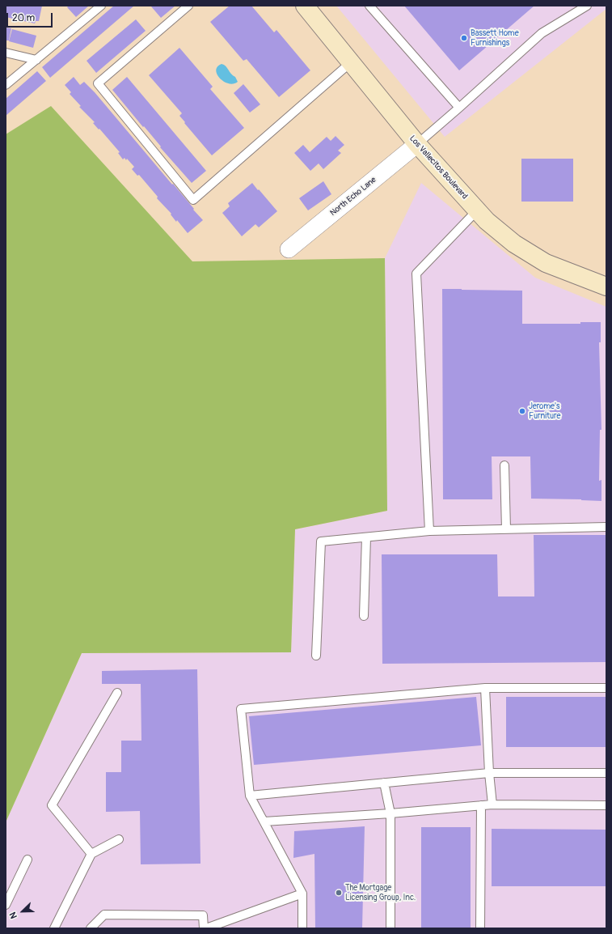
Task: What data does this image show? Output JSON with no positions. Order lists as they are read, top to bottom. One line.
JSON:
{"streets":{"street":["Los Vallecitos Boulevard","North Echo Lane"]},"crossings":[["Los Vallecitos Boulevard","North Echo Lane"]],"places":["Bassett Home Furnishings","Jerome's Furniture","The Mortgage Licensing Group, Inc."],"scale_bar":"20 m","north":"bottom left"}
